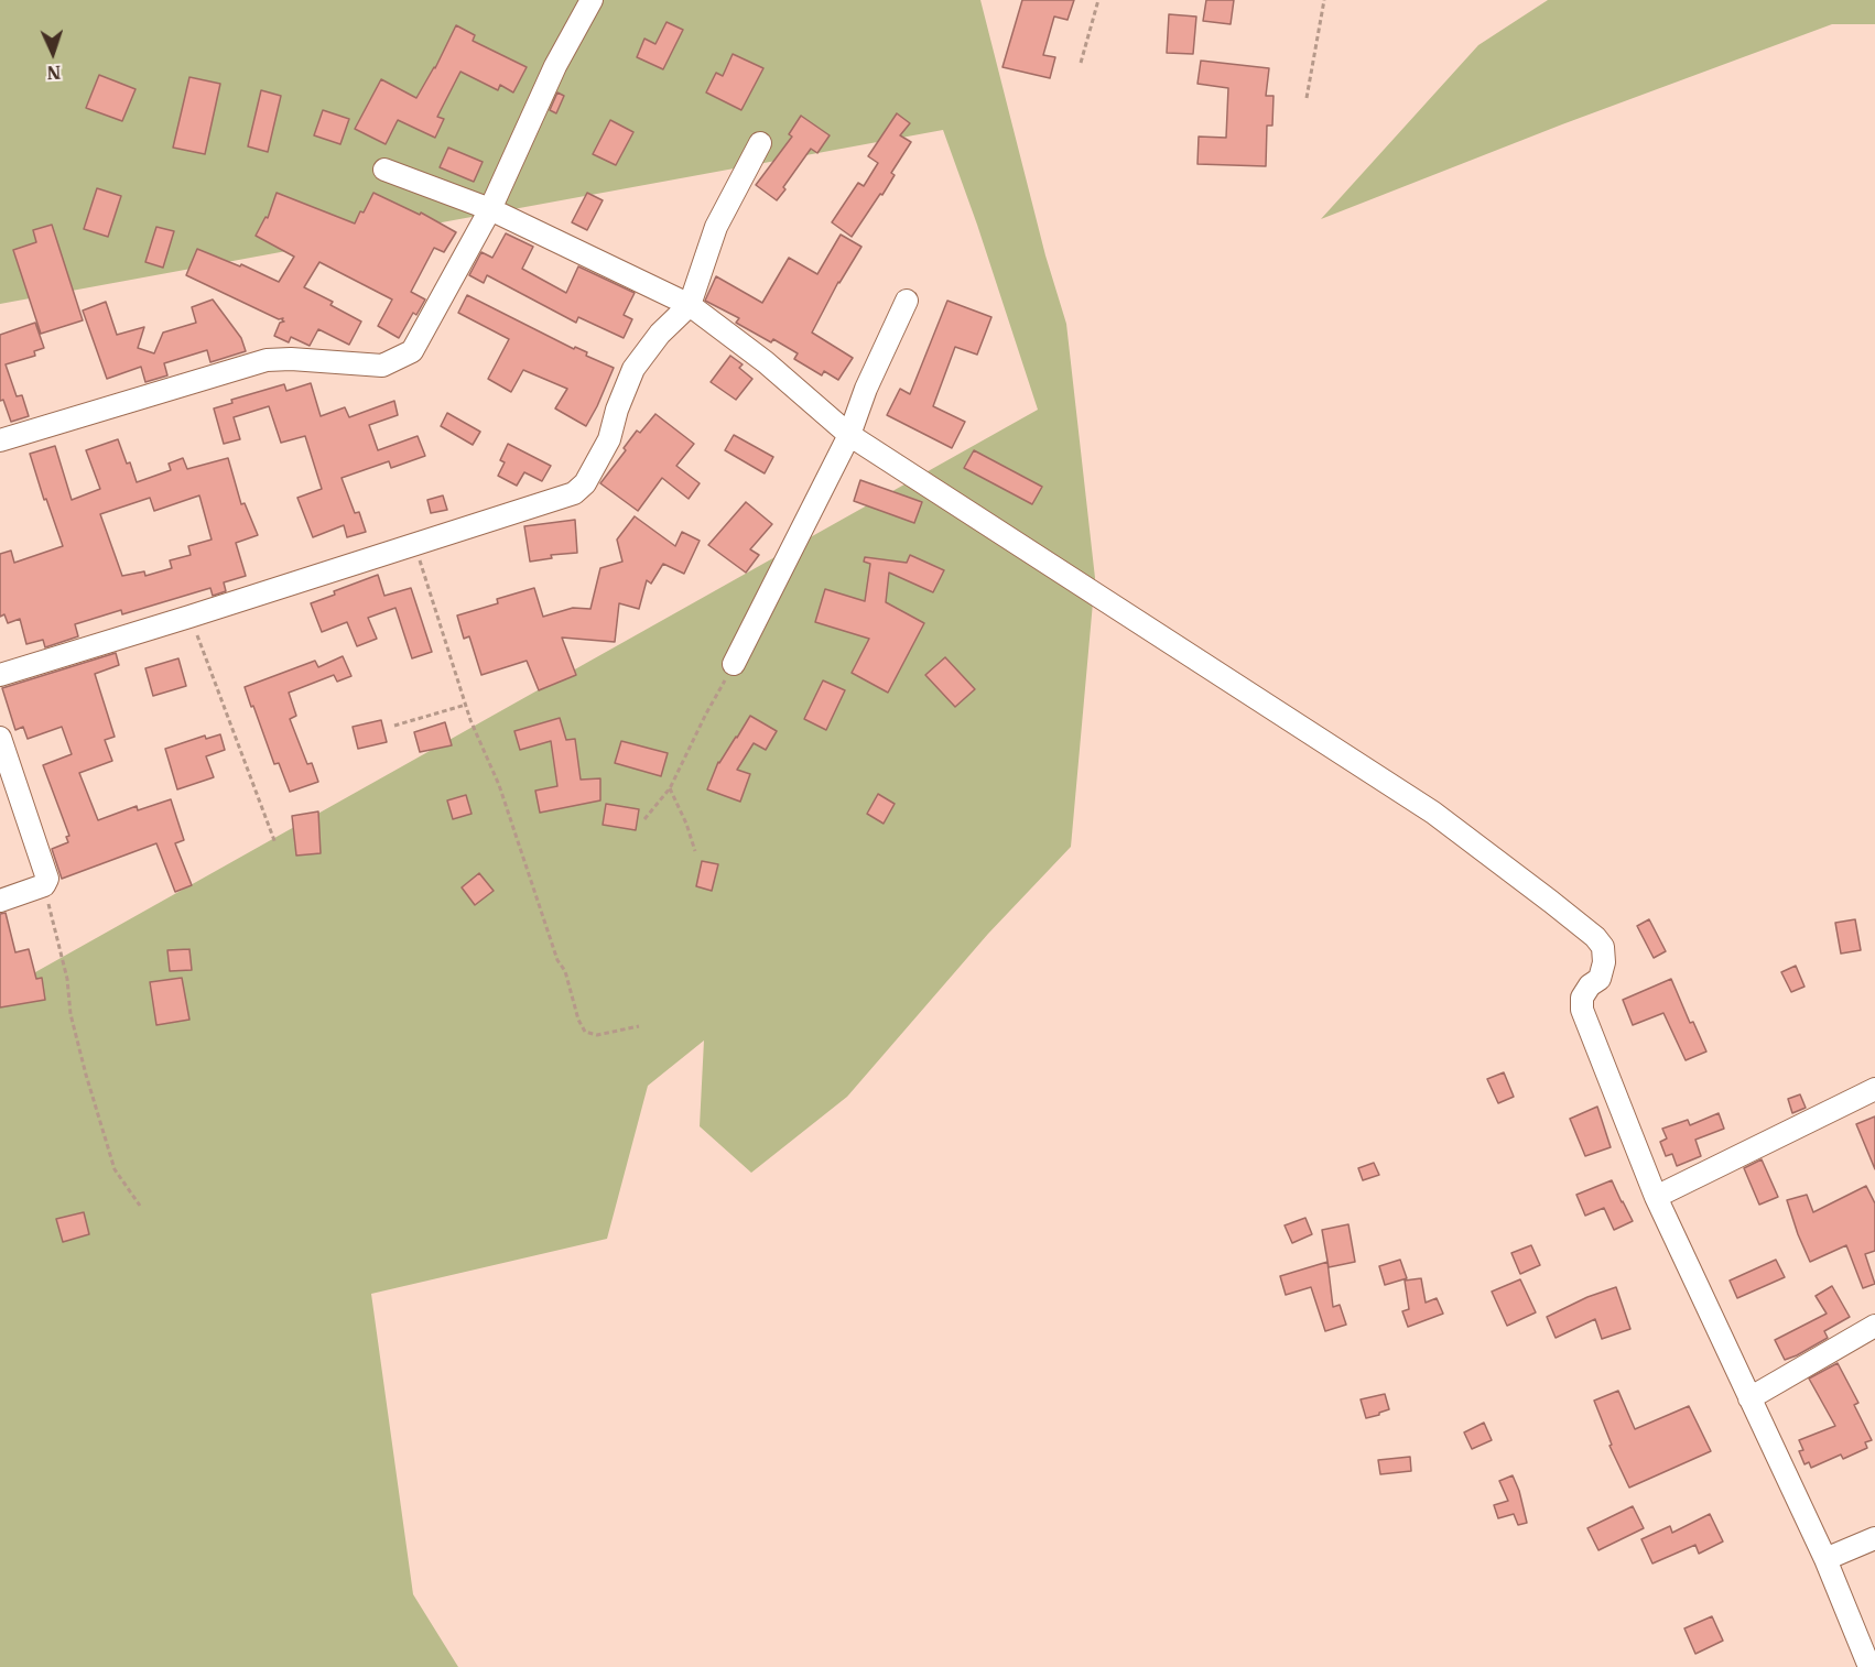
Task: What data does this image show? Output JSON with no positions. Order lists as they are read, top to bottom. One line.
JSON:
{"north":"bottom"}
